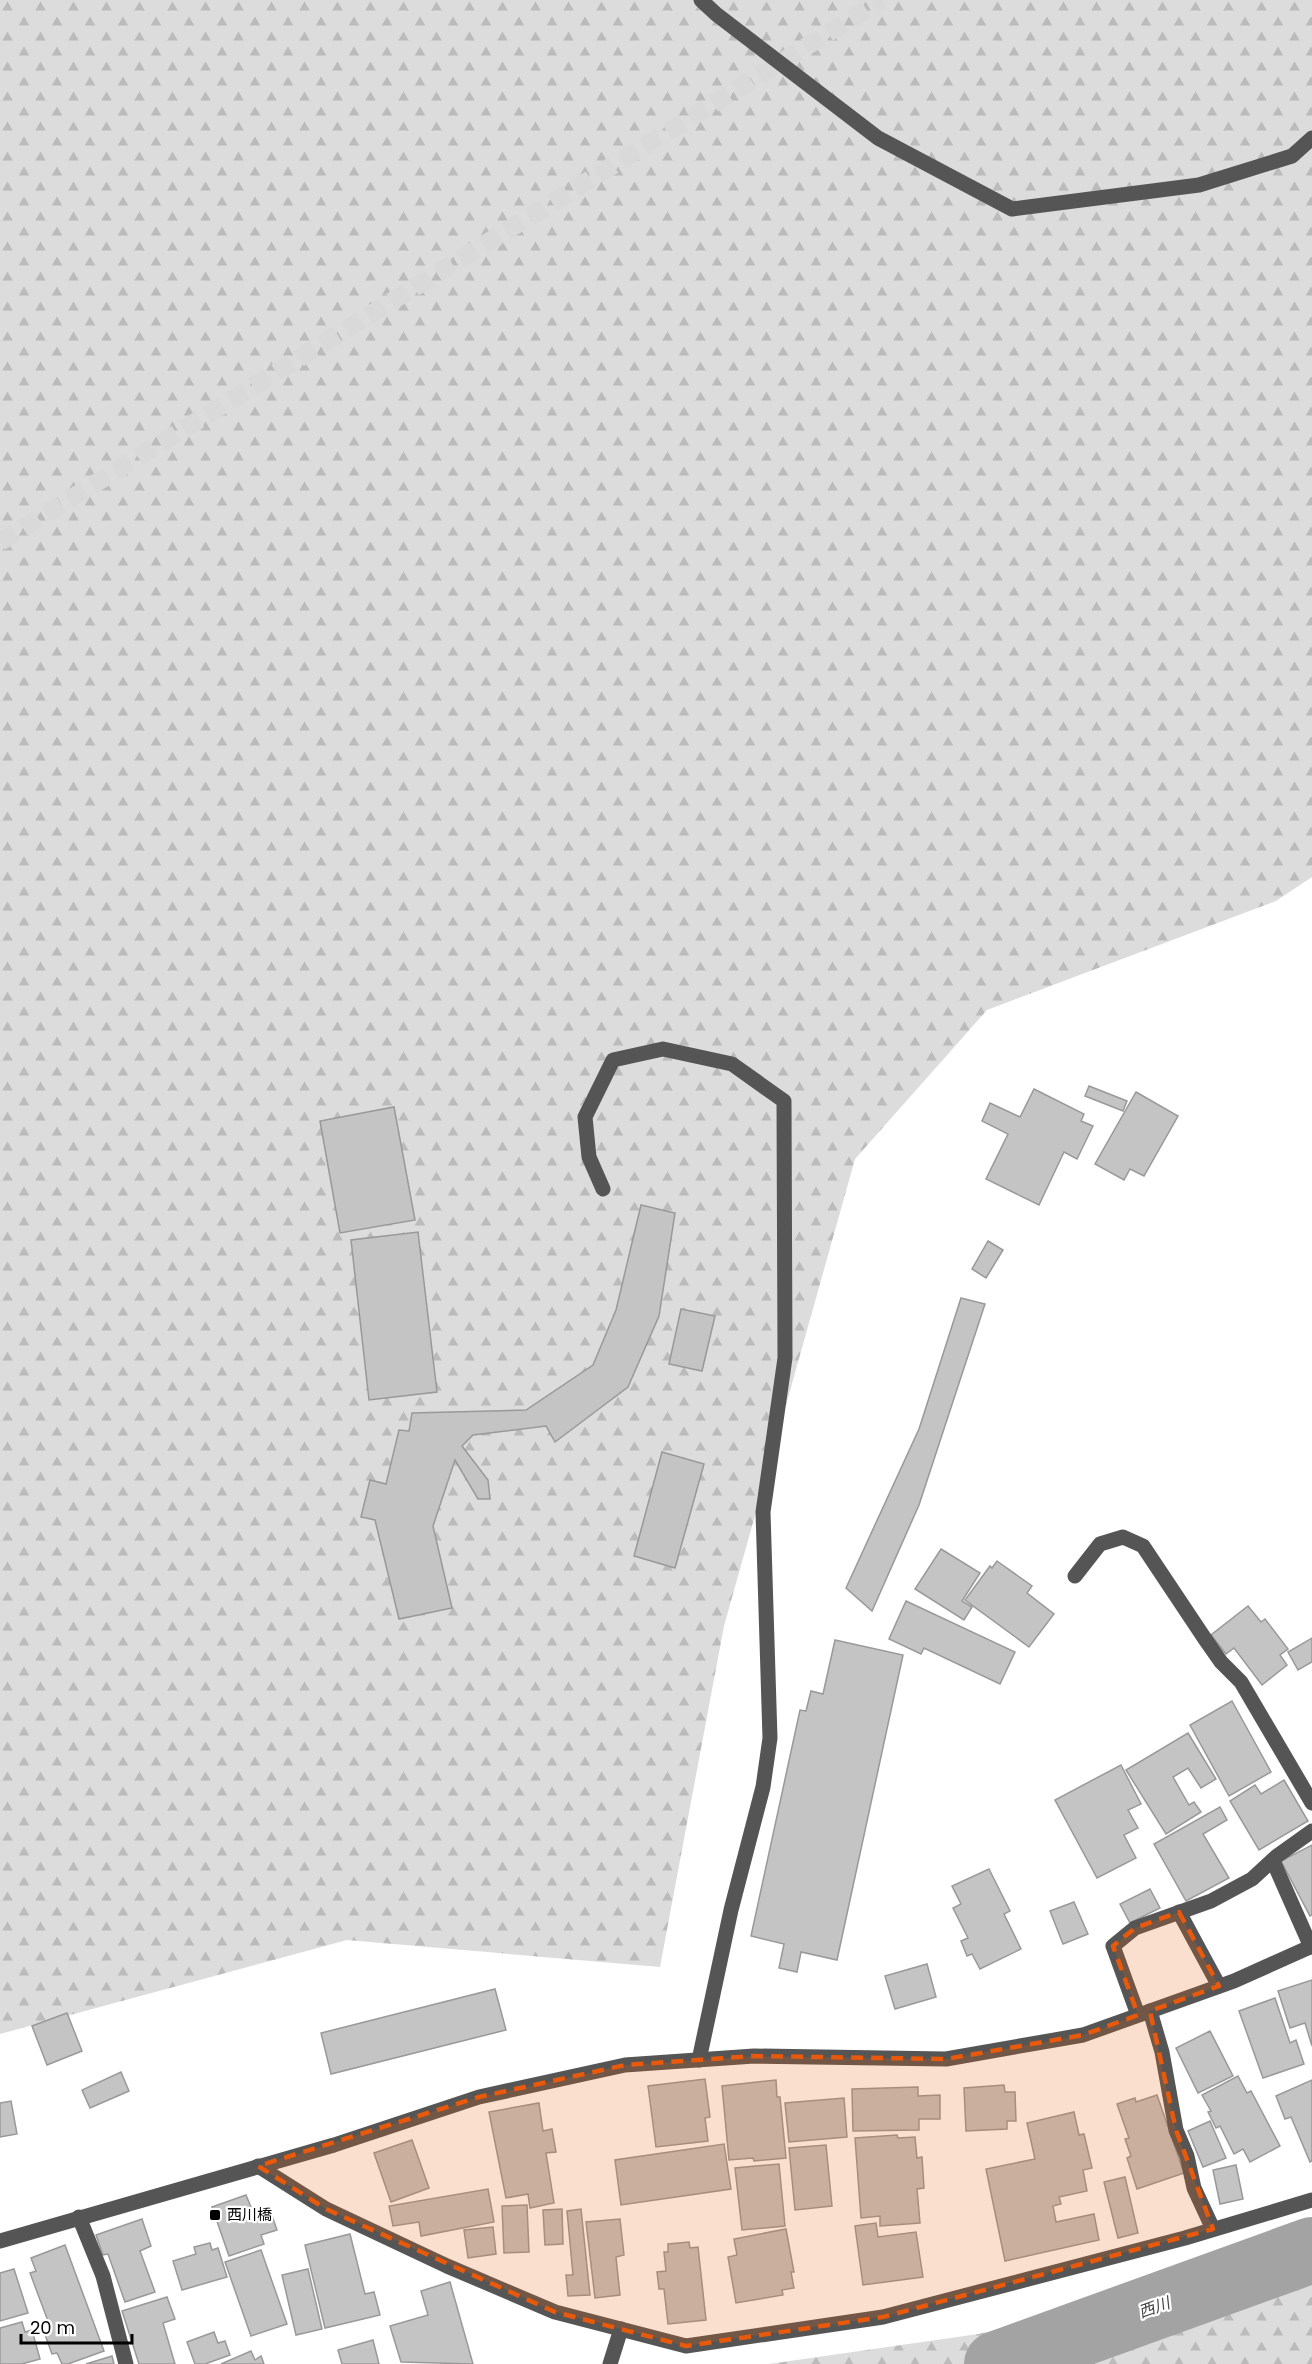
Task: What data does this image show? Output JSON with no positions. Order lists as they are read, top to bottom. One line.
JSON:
{"water":["西川"],"places":{"transit":["西川橋"]},"scale_bar":"20 m"}
